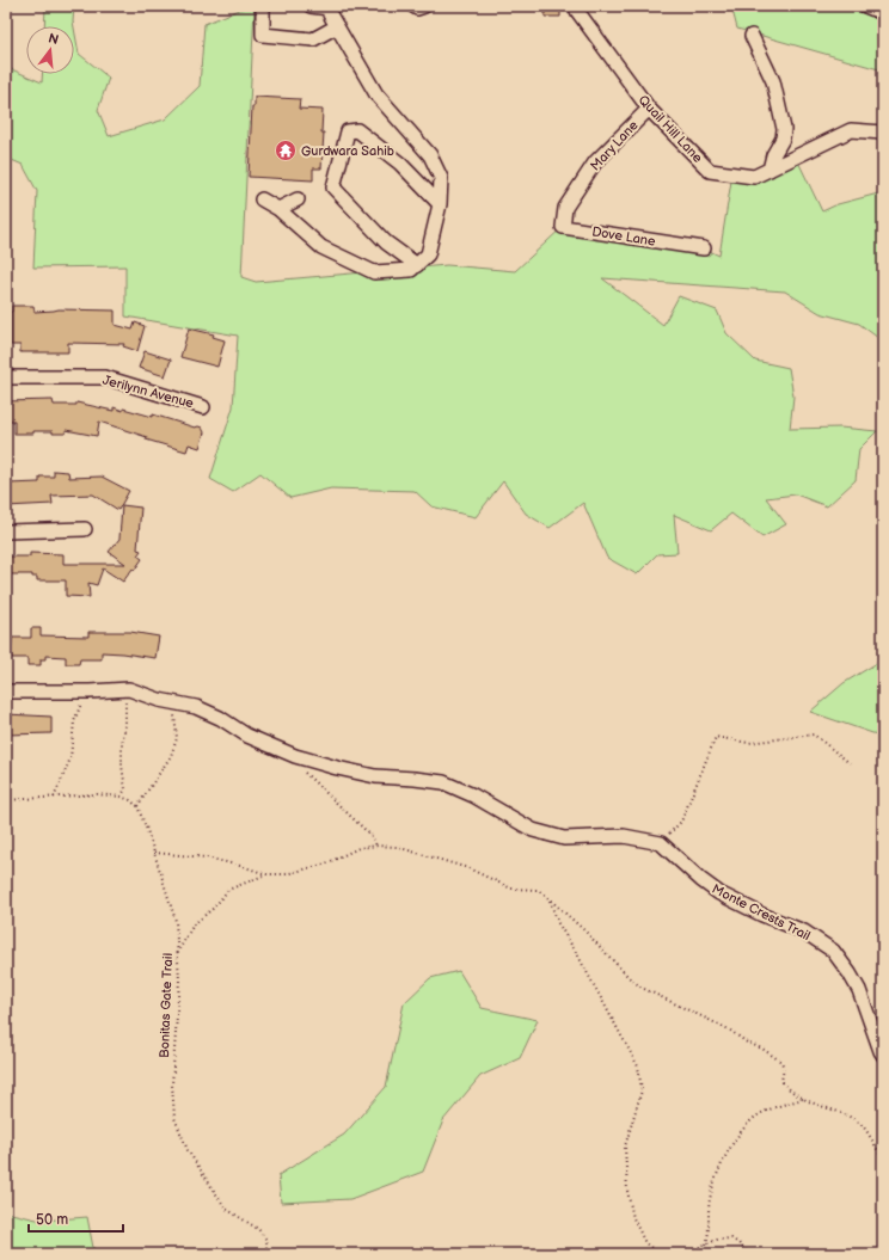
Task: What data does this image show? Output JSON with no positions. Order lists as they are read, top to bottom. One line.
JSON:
{"streets":{"street":["Quail Hill Lane","Mary Lane","Dove Lane","Jerilynn Avenue","Monte Crests Trail"],"path":["Bonitas Gate Trail"]},"crossings":[["Quail Hill Lane","Mary Lane"],["Mary Lane","Dove Lane"]],"places":{"temple":["Gurdwara Sahib"]},"scale_bar":"50 m","north":"top"}
